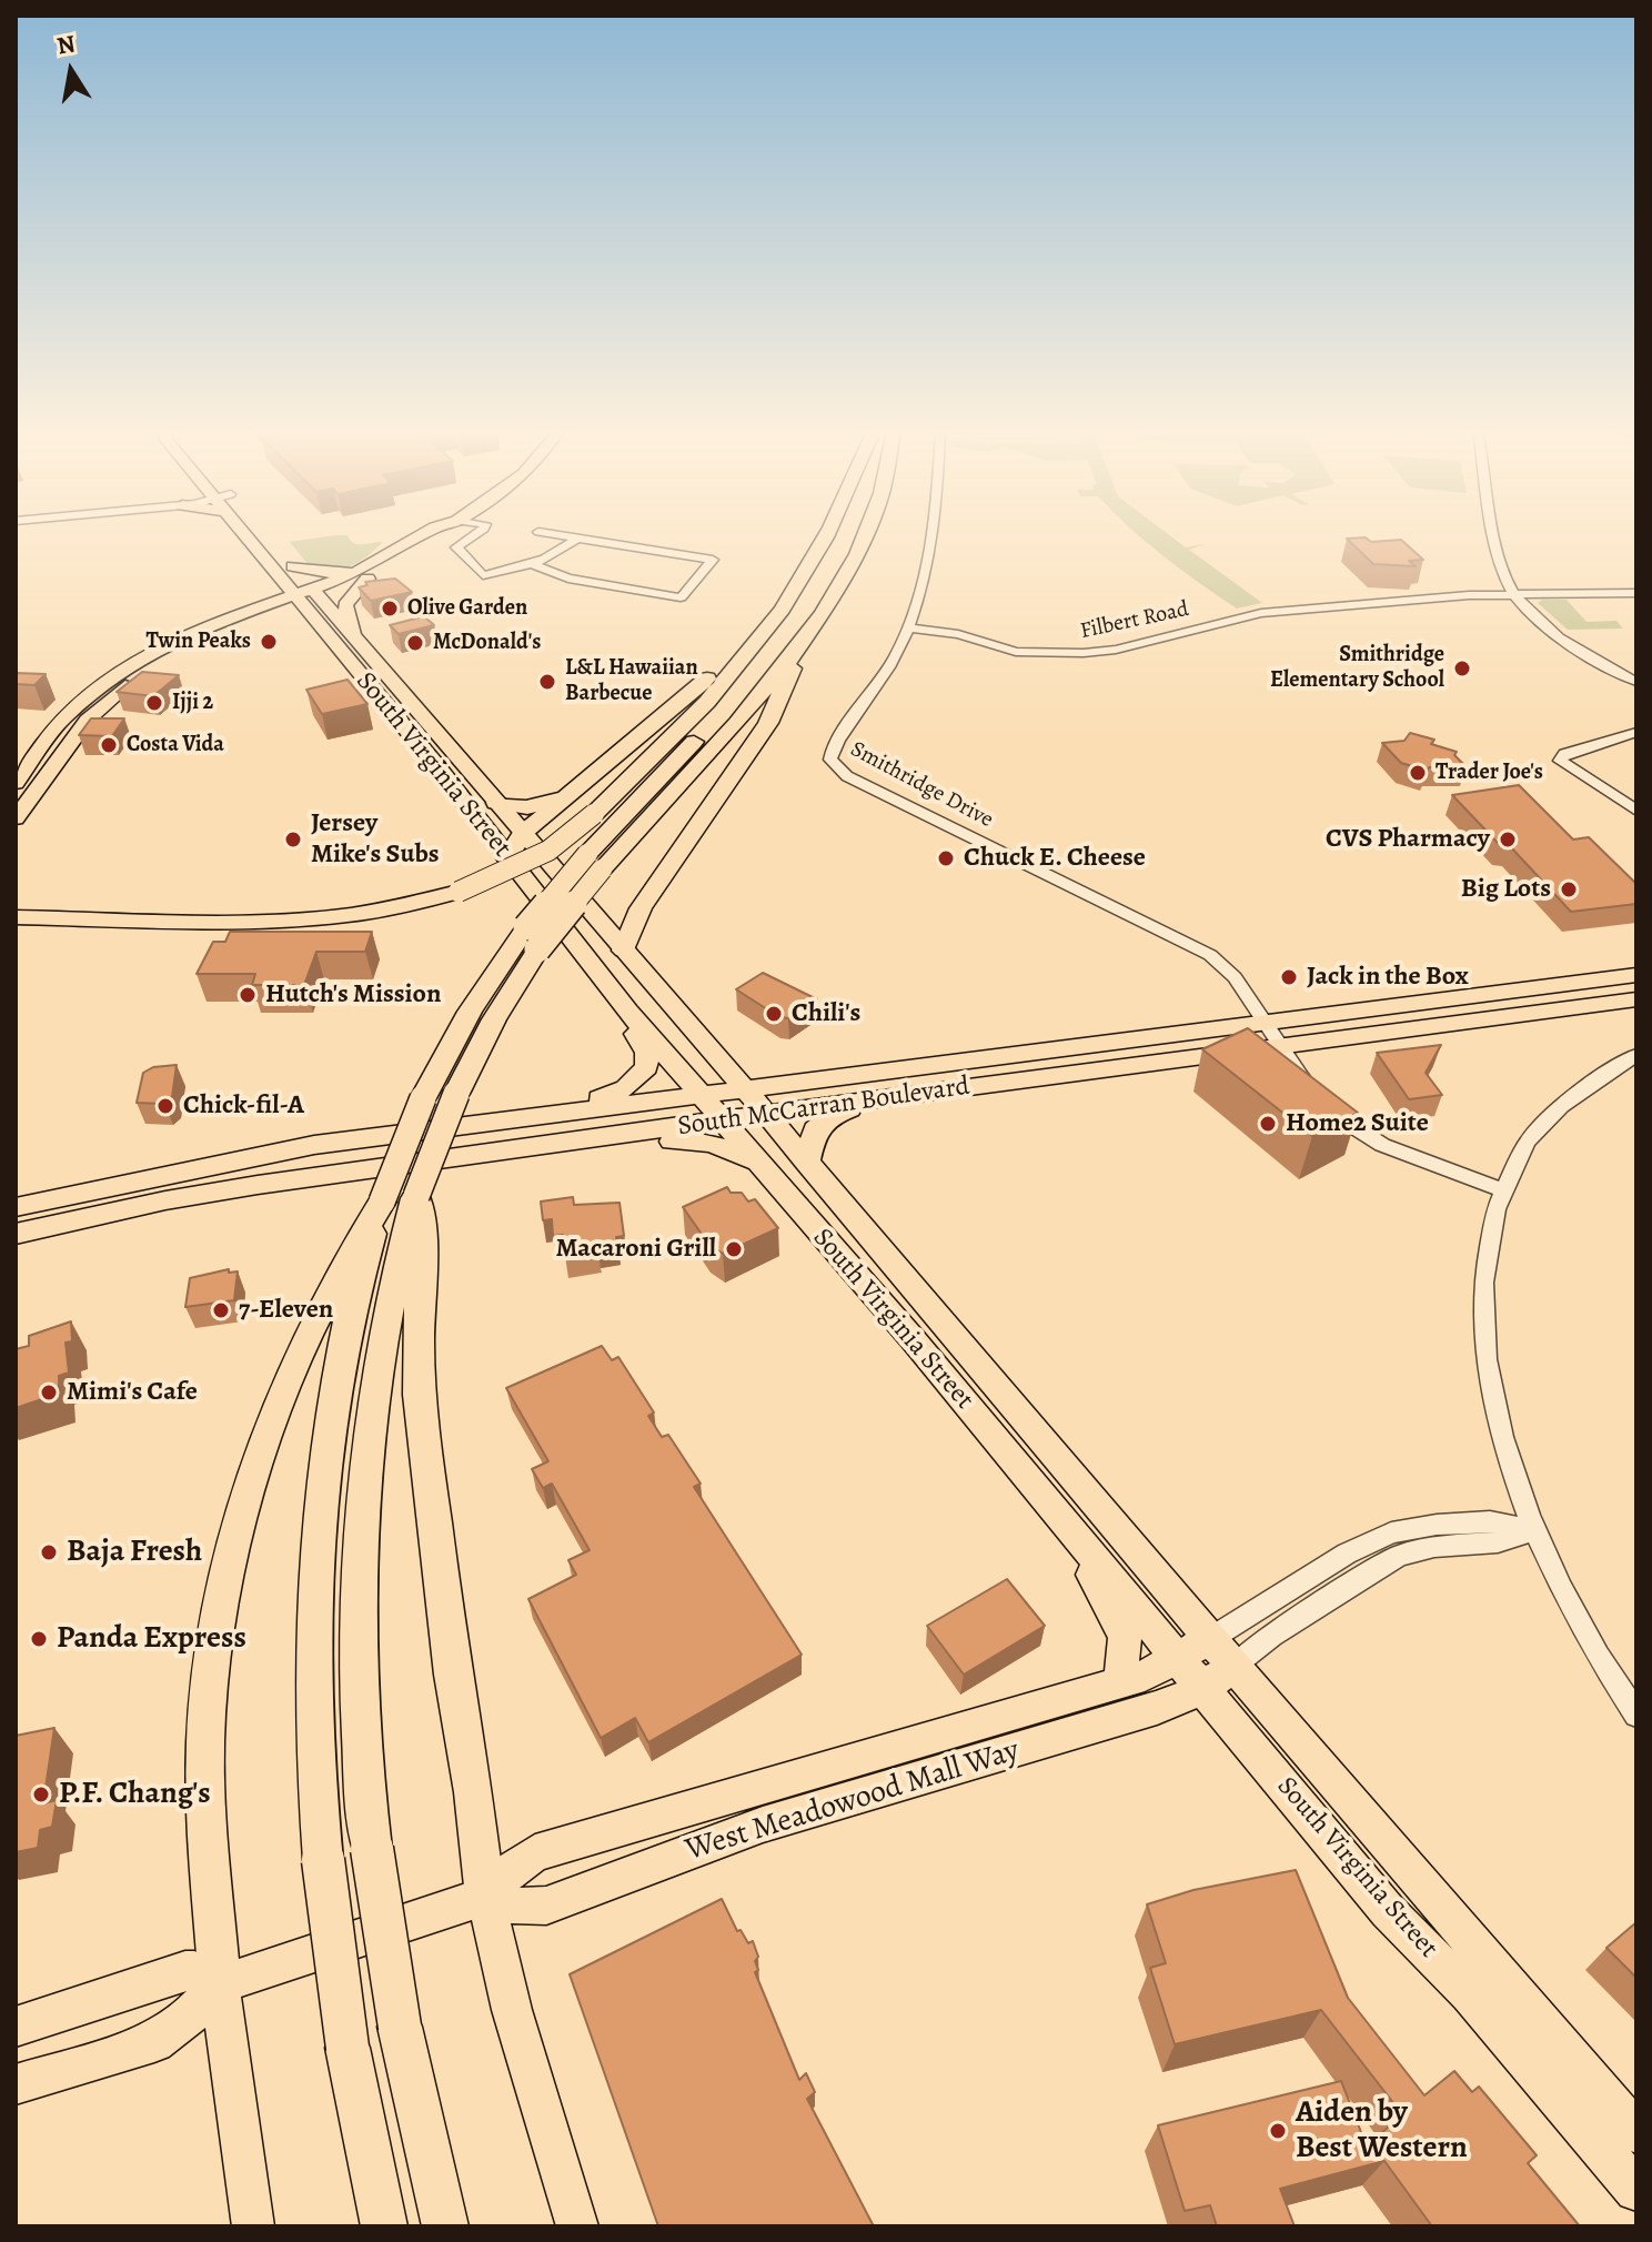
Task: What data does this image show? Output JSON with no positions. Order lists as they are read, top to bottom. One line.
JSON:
{"streets":{"main road":["South Virginia Street","South McCarran Boulevard","West Meadowood Mall Way"],"street":["Filbert Road","Smithridge Drive"]},"crossings":[["Filbert Road","Smithridge Drive"],["South Virginia Street","South McCarran Boulevard"],["South Virginia Street","West Meadowood Mall Way"],["Smithridge Drive","South McCarran Boulevard"]],"places":["Olive Garden","Twin Peaks","McDonald's","Smithridge Elementary School","L&L Hawaiian Barbecue","Ijji 2","Costa Vida","Trader Joe's","Jersey Mike's Subs","CVS Pharmacy","Chuck E. Cheese","Big Lots","Jack in the Box","Hutch's Mission","Chili's","Chick-fil-A","Home2 Suite","Macaroni Grill","7-Eleven","Mimi's Cafe","Baja Fresh","Panda Express","P.F. Chang's","Aiden by Best Western"],"north":"top"}
